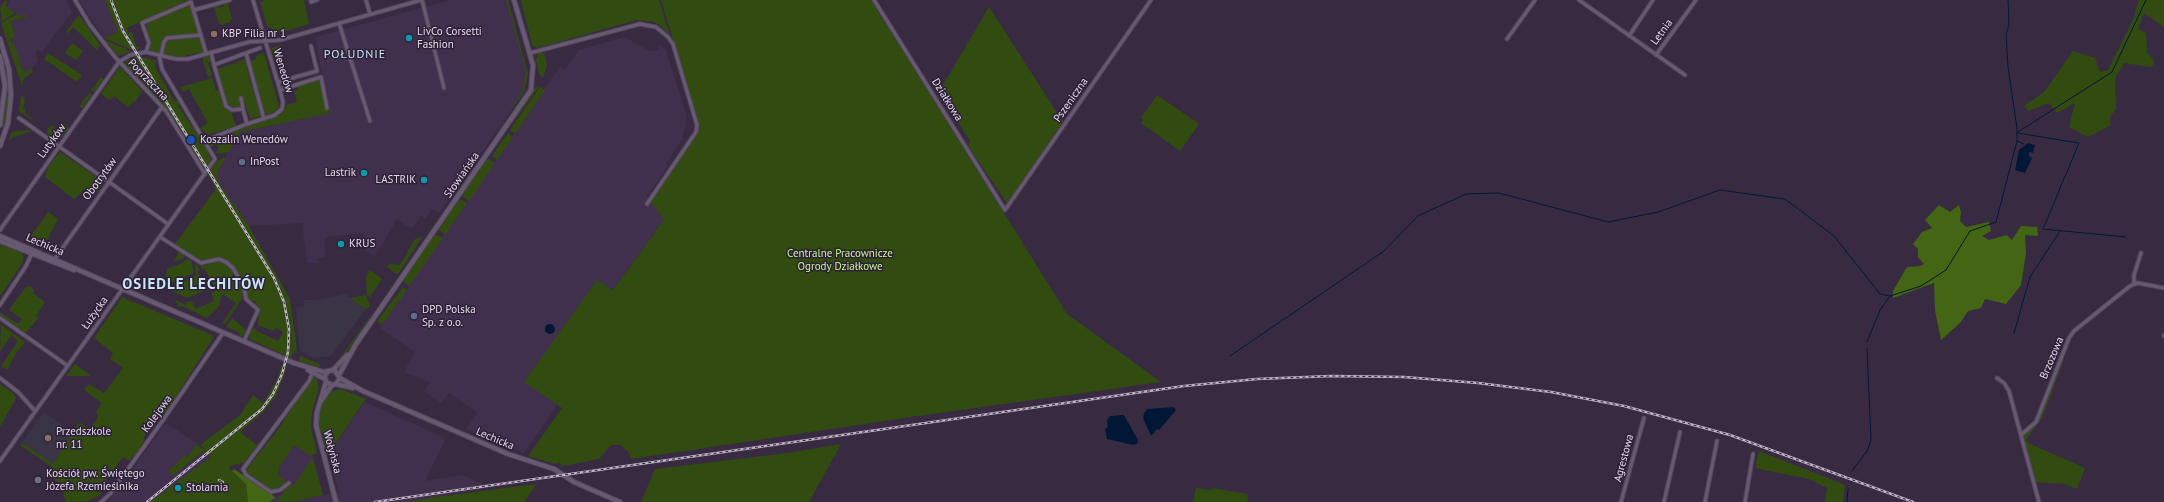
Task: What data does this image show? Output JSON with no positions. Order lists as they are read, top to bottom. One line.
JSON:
{"streets":{"street":["Letnia","Wenedów","Poprzeczna","Działkowa","Pszeniczna","Lutyków","Słowiańska","Obotrytów","Lechicka","Łużycka","Brzozowa","Kolejowa","Wołyńska","Agrestowa"]},"crossings":[["Wenedów","Poprzeczna"],["Wenedów","Lutyków"],["Wenedów","Łużycka"],["Poprzeczna","Lutyków"],["Poprzeczna","Obotrytów"],["Poprzeczna","Łużycka"],["Działkowa","Pszeniczna"],["Słowiańska","Lechicka"],["Słowiańska","Wołyńska"],["Obotrytów","Lechicka"],["Lechicka","Łużycka"],["Lechicka","Kolejowa"],["Lechicka","Wołyńska"]],"districts":["POŁUDNIE","OSIEDLE LECHITÓW"],"parks":["Centralne Pracownicze Ogrody Działkowe"],"places":["KBP Filia nr 1","LivCo Corsetti Fashion","Koszalin Wenedów","InPost","Lastrik","LASTRIK","KRUS","DPD Polska Sp. z o.o.","Przedszkole nr. 11","Kościół pw. Świętego Józefa Rzemieślnika","Stolarnia"]}
